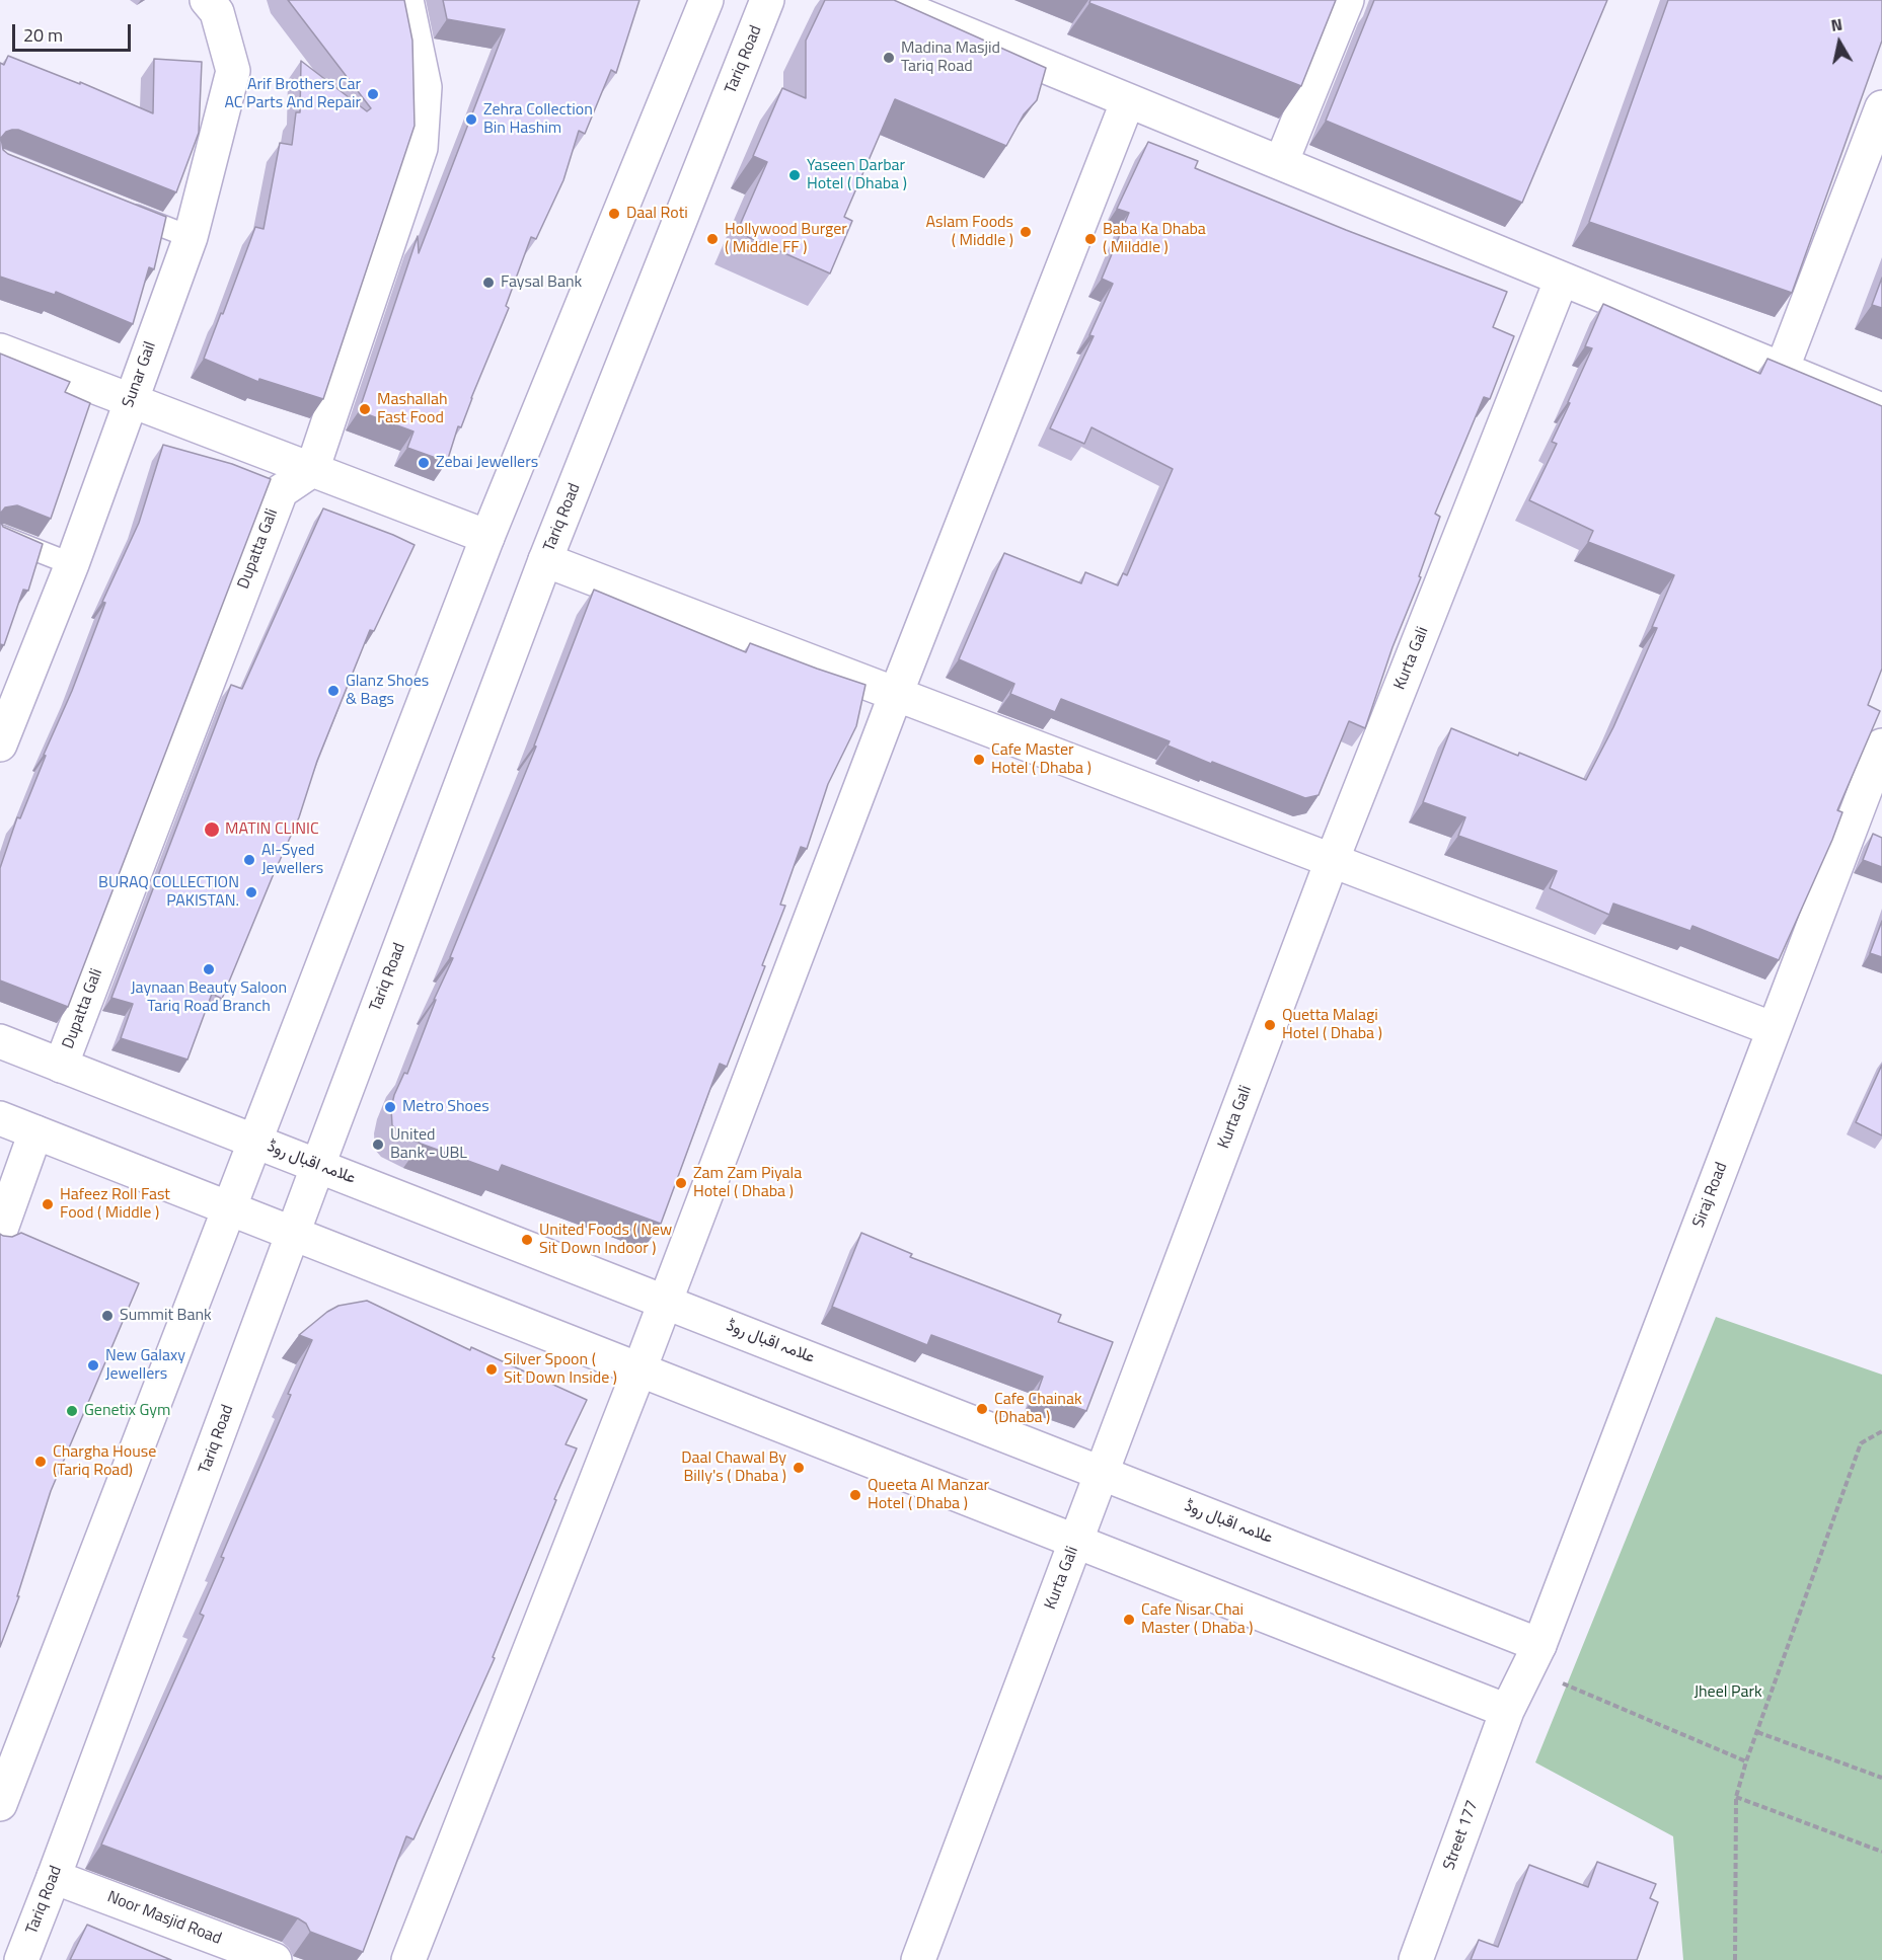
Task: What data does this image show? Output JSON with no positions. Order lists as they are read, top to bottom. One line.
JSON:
{"streets":{"street":["Tariq Road","Sunar Gail","Dupatta Gali","Kurta Gali","علامہ اقبال روڈ","Siraj Road","Street 177","Noor Masjid Road"]},"crossings":[["Tariq Road","علامہ اقبال روڈ"],["Tariq Road","Noor Masjid Road"],["Dupatta Gali","علامہ اقبال روڈ"],["Kurta Gali","علامہ اقبال روڈ"],["علامہ اقبال روڈ","Siraj Road"],["Siraj Road","Street 177"]],"parks":["Jheel Park"],"places":["Madina Masjid Tariq Road","Arif Brothers Car AC Parts And Repair","Zehra Collection Bin Hashim","Yaseen Darbar Hotel ( Dhaba )","Daal Roti","Aslam Foods ( Middle )","Hollywood Burger ( Middle FF )","Baba Ka Dhaba ( Milddle )","Faysal Bank","Mashallah Fast Food","Zebai Jewellers","Glanz Shoes & Bags","Cafe Master Hotel ( Dhaba )","MATIN CLINIC","Al-Syed Jewellers","BURAQ COLLECTION PAKISTAN.","Jaynaan Beauty Saloon Tariq Road Branch","Quetta Malagi Hotel ( Dhaba )","Metro Shoes","United Bank - UBL","Zam Zam Piyala Hotel ( Dhaba )","Hafeez Roll Fast Food ( Middle )","United Foods ( New Sit Down Indoor )","Summit Bank","New Galaxy Jewellers","Silver Spoon ( Sit Down Inside )","Cafe Chainak (Dhaba )","Genetix Gym","Chargha House (Tariq Road)","Daal Chawal By Billy's ( Dhaba )","Queeta Al Manzar Hotel ( Dhaba )","Cafe Nisar Chai Master ( Dhaba )"],"scale_bar":"20 m","north":"top"}
